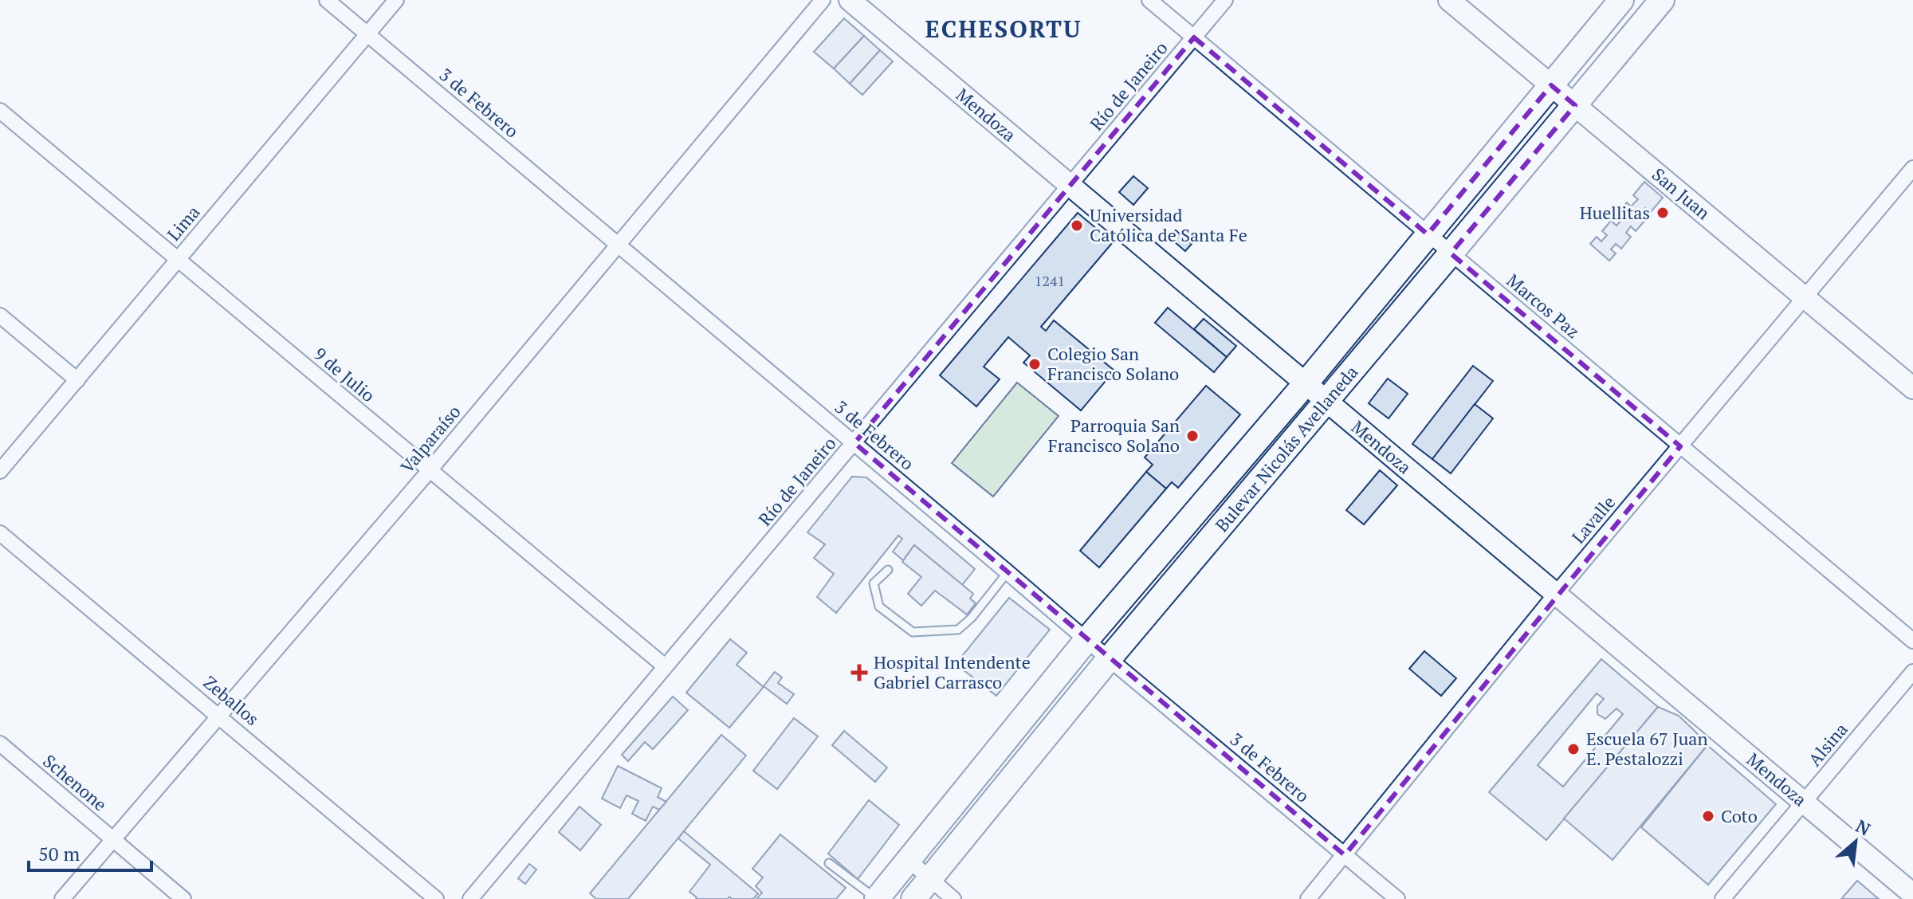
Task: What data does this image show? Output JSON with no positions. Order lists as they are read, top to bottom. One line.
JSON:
{"streets":{"main road":["Mendoza","San Juan","Bulevar Nicolás Avellaneda"],"street":["Río de Janeiro","3 de Febrero","Lima","Marcos Paz","9 de Julio","Valparaíso","Lavalle","Zeballos","Alsina","Schenone"]},"crossings":[["Río de Janeiro","3 de Febrero"],["Río de Janeiro","Mendoza"],["Río de Janeiro","Marcos Paz"],["Río de Janeiro","9 de Julio"],["3 de Febrero","Lima"],["3 de Febrero","Valparaíso"],["3 de Febrero","Bulevar Nicolás Avellaneda"],["3 de Febrero","Lavalle"],["Mendoza","Bulevar Nicolás Avellaneda"],["Mendoza","Lavalle"],["Mendoza","Alsina"],["San Juan","Bulevar Nicolás Avellaneda"],["San Juan","Lavalle"],["Lima","9 de Julio"],["Marcos Paz","Bulevar Nicolás Avellaneda"],["Marcos Paz","Lavalle"],["9 de Julio","Valparaíso"],["Valparaíso","Zeballos"],["Valparaíso","Schenone"]],"districts":["ECHESORTU"],"places":{"other":["Huellitas","Universidad Católica de Santa Fe","Colegio San Francisco Solano","Parroquia San Francisco Solano","Escuela 67 Juan E. Pestalozzi","Coto"],"health":["Hospital Intendente Gabriel Carrasco"]},"house_numbers":["1241"],"scale_bar":"50 m","north":"top right"}
